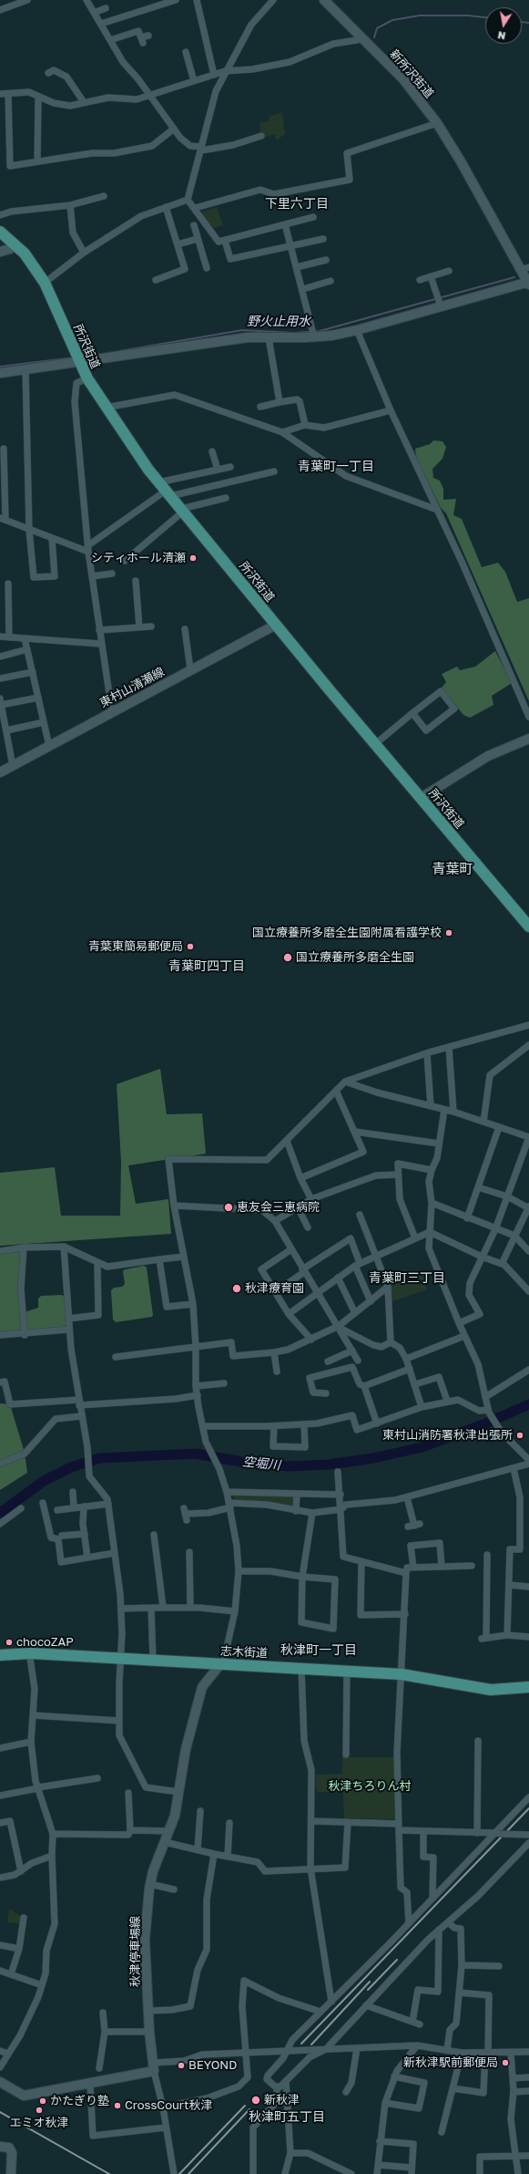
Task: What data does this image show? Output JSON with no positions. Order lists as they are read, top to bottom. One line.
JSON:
{"streets":{"main road":["新所沢街道","所沢街道","東村山清瀬線","志木街道","秋津停車場線"]},"crossings":[["所沢街道","東村山清瀬線"],["志木街道","秋津停車場線"]],"districts":["下里六丁目","青葉町一丁目","青葉町","青葉町四丁目","青葉町三丁目","秋津町一丁目","秋津町五丁目"],"water":["野火止用水","空堀川"],"parks":["秋津ちろりん村"],"places":["シティホール清瀬","国立療養所多磨全生園附属看護学校","青葉東簡易郵便局","国立療養所多磨全生園","恵友会三恵病院","秋津療育園","東村山消防署秋津出張所","chocoZAP","新秋津駅前郵便局","BEYOND","新秋津","かたぎり塾","CrossCourt秋津","エミオ秋津"],"north":"bottom"}
